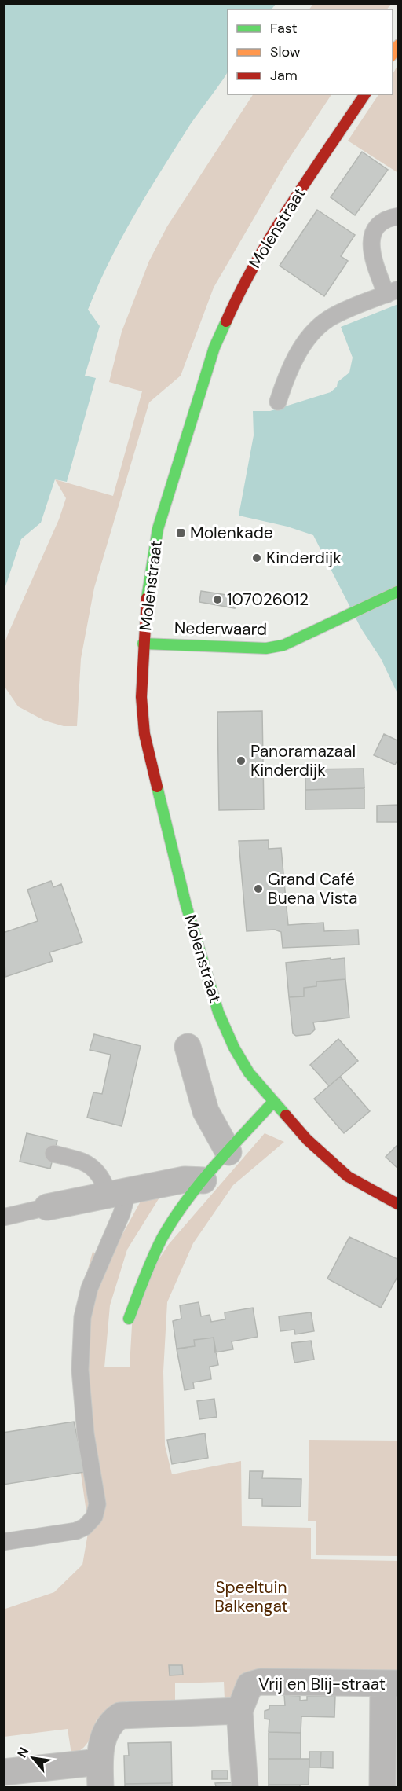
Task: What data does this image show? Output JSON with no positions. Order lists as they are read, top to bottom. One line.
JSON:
{"streets":{"street":["Molenstraat","Nederwaard","Vrij en Blij-straat"]},"crossings":[["Molenstraat","Nederwaard"]],"parks":["Speeltuin Balkengat"],"places":{"transit":["Molenkade"],"other":["Kinderdijk","107026012","Panoramazaal Kinderdijk","Grand Café Buena Vista"]},"legend":["Fast","Slow","Jam"],"north":"top left"}
